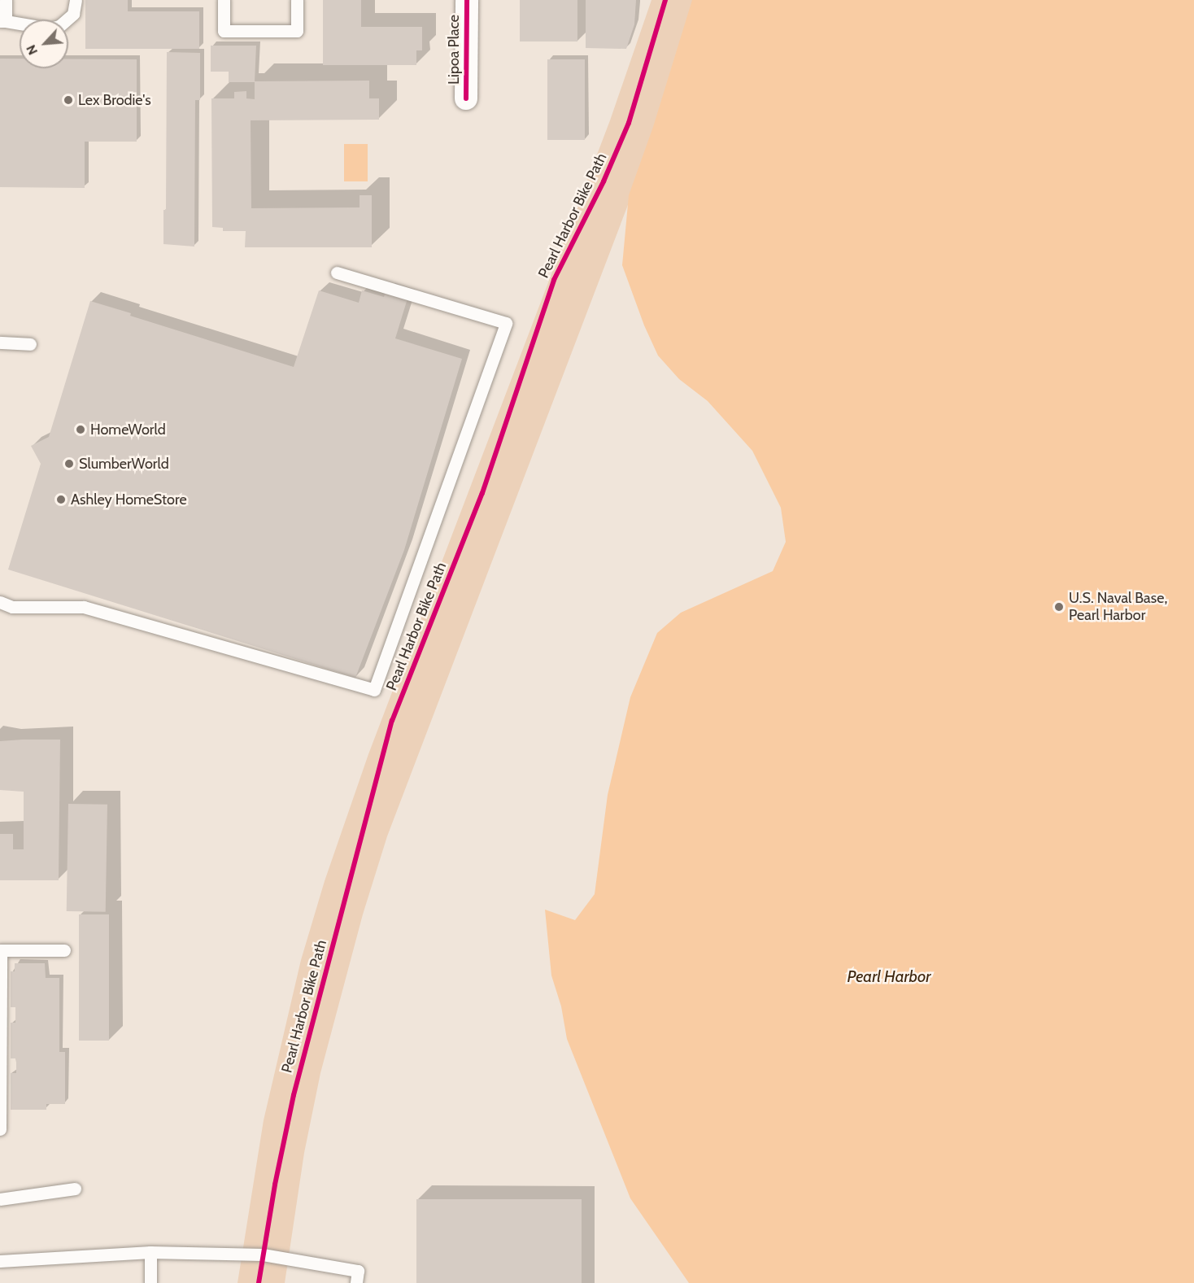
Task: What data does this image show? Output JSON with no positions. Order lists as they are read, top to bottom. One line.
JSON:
{"streets":{"street":["Lipoa Place"],"cycle path":["Pearl Harbor Bike Path"]},"water":["Pearl Harbor"],"places":["Lex Brodie's","HomeWorld","SlumberWorld","Ashley HomeStore","U.S. Naval Base, Pearl Harbor"],"north":"bottom left"}
